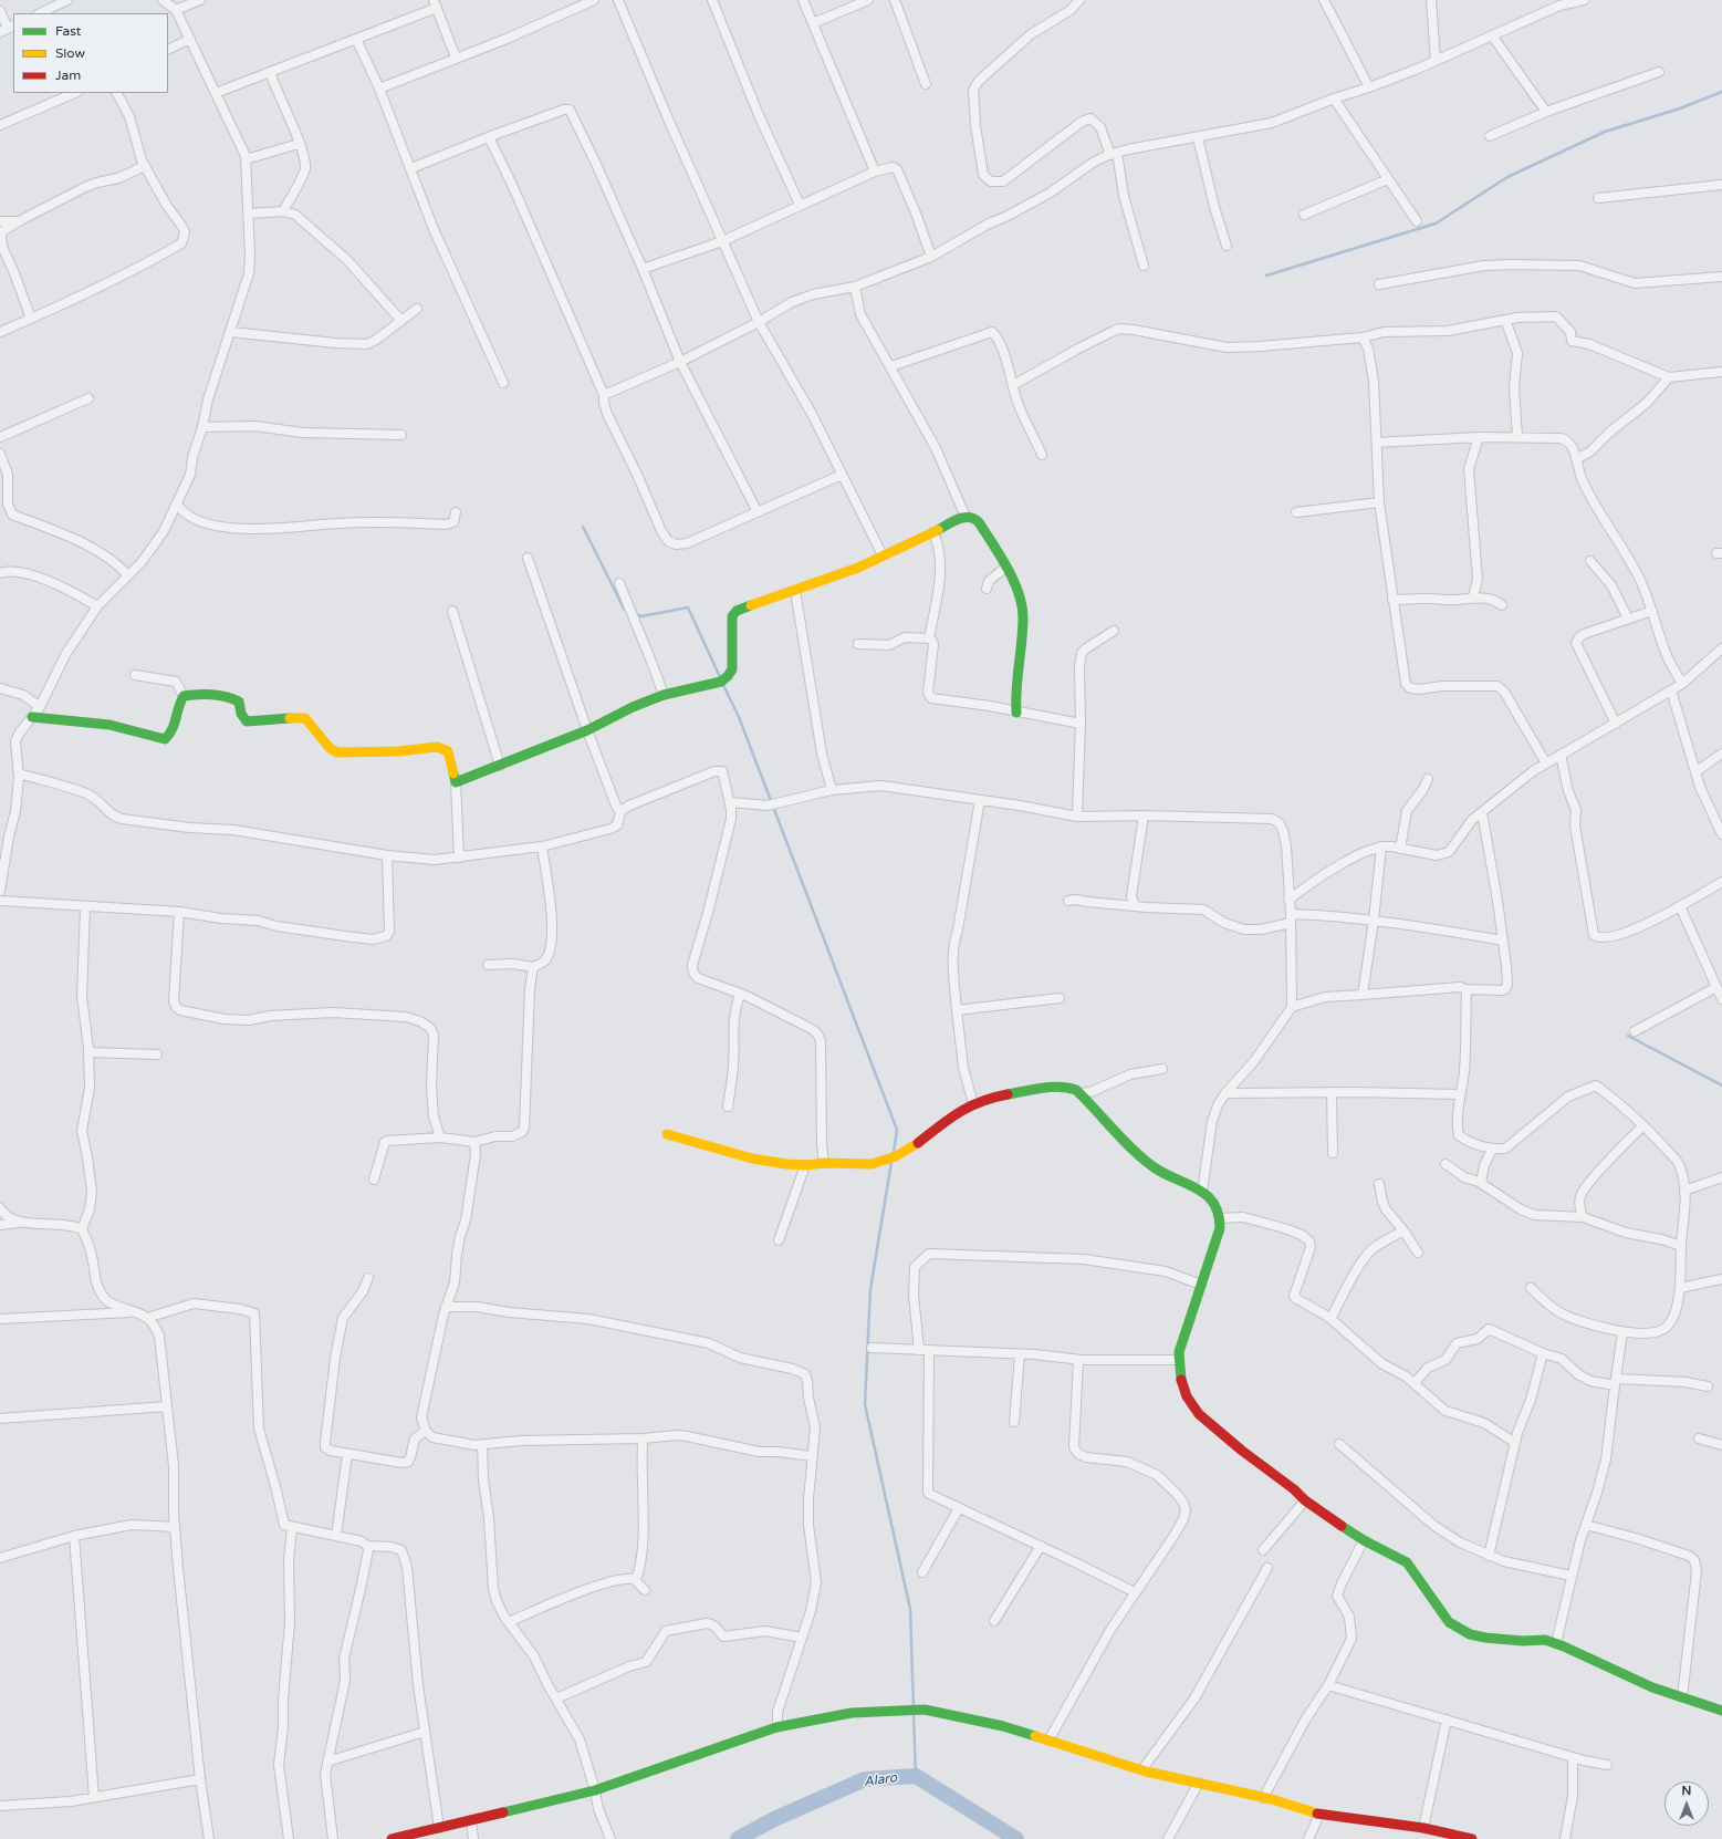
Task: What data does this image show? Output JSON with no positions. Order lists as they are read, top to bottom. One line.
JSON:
{"water":["Alaro"],"legend":["Fast","Slow","Jam"],"north":"top"}
